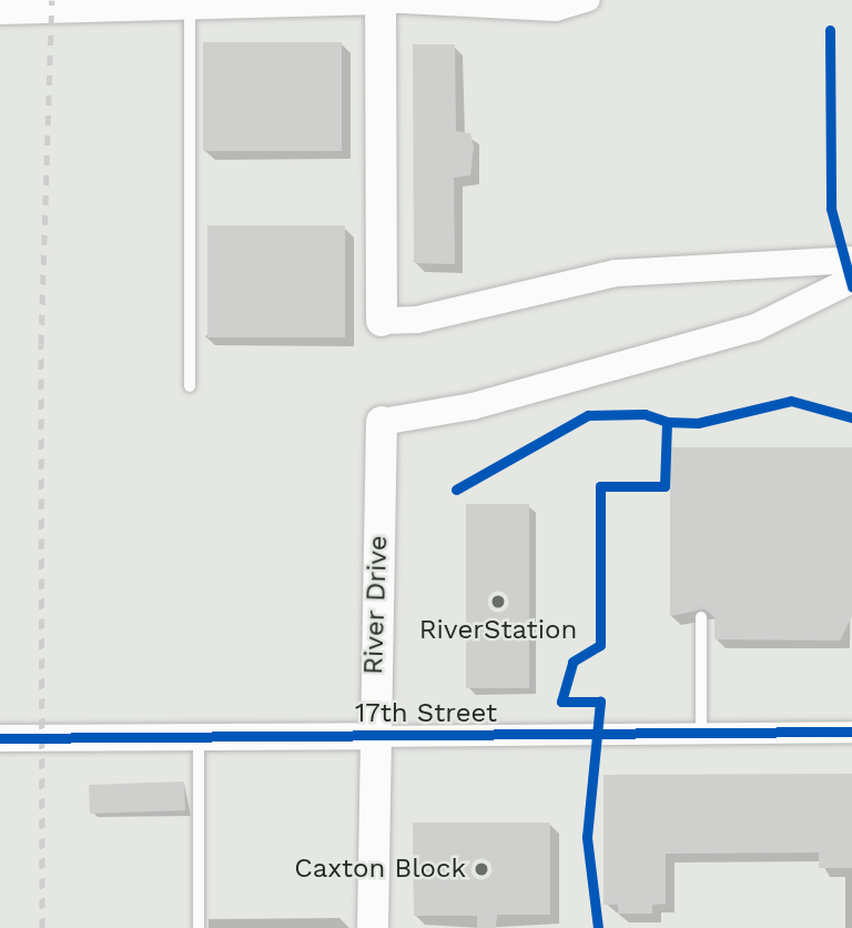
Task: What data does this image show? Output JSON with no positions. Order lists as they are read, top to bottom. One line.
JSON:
{"streets":{"main road":["River Drive"],"street":["17th Street"]},"crossings":[["River Drive","17th Street"]],"places":["RiverStation","Caxton Block"]}
